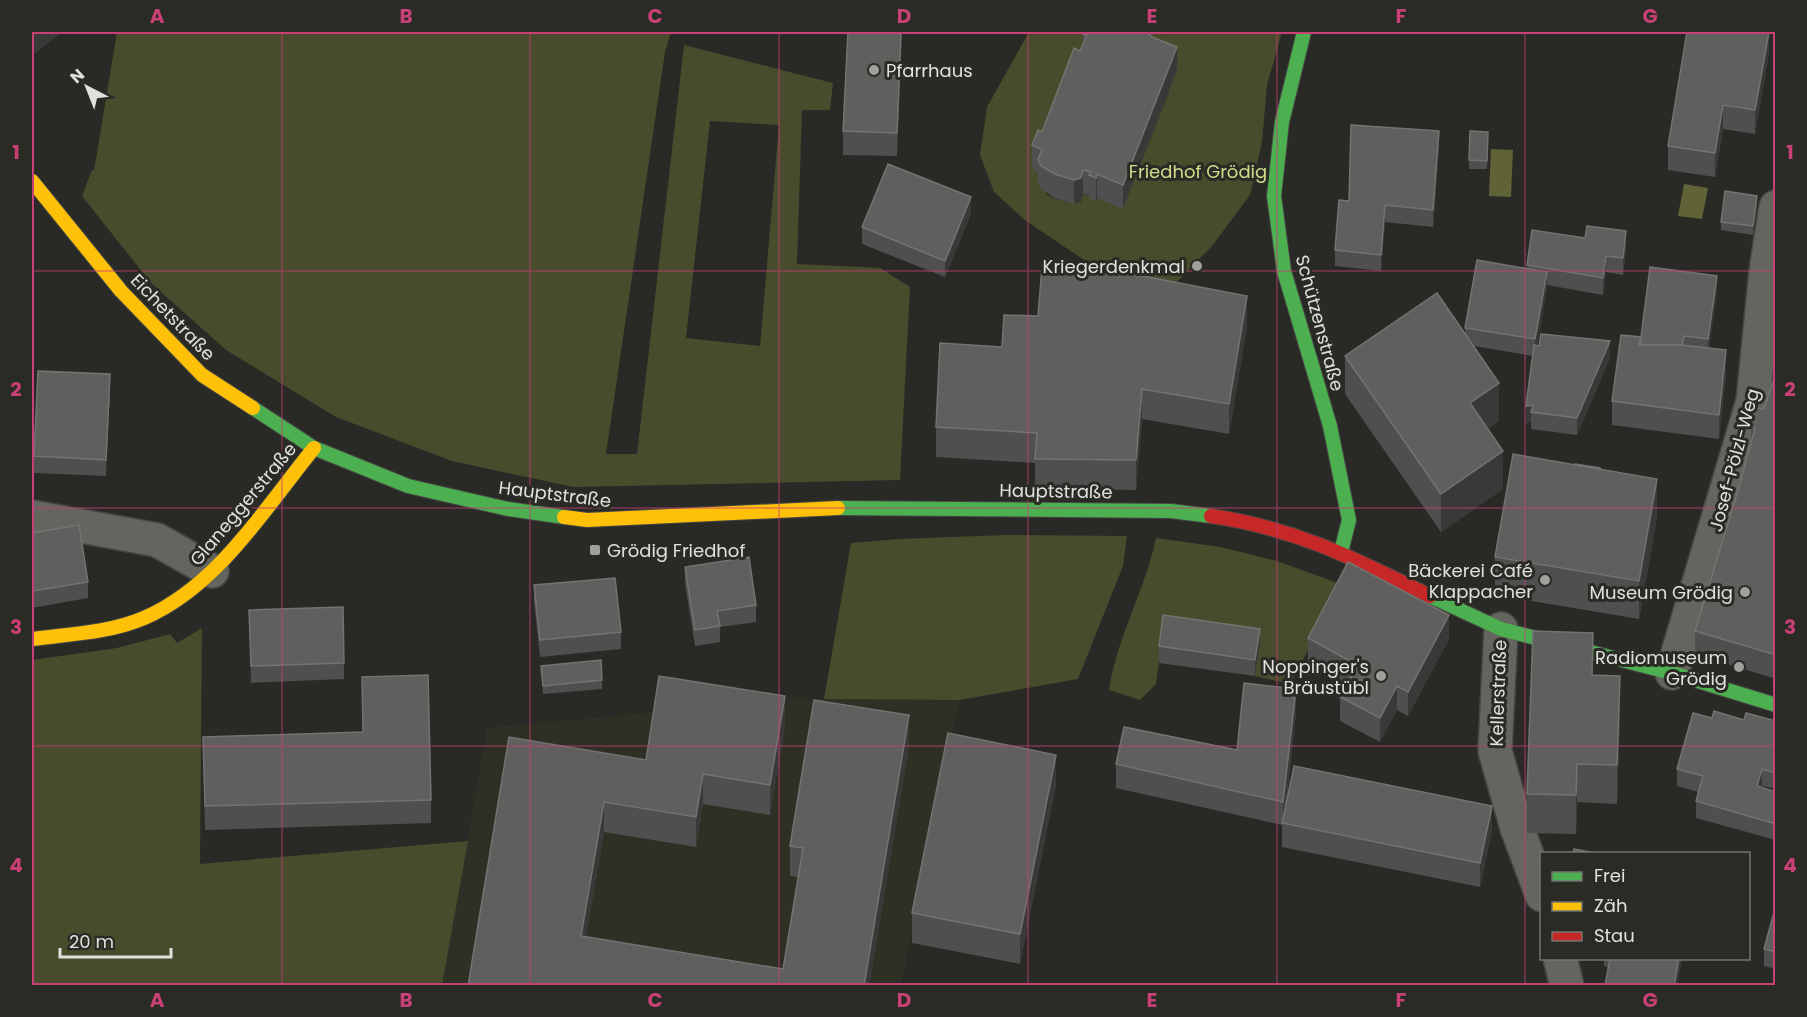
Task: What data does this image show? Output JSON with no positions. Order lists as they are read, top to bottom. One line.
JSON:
{"streets":{"main road":["Eichetstraße","Schützenstraße","Hauptstraße","Glaneggerstraße"],"street":["Josef-Pölzl-Weg","Kellerstraße"]},"crossings":[["Eichetstraße","Hauptstraße"],["Eichetstraße","Glaneggerstraße"],["Schützenstraße","Hauptstraße"],["Josef-Pölzl-Weg","Hauptstraße"],["Hauptstraße","Glaneggerstraße"],["Hauptstraße","Kellerstraße"]],"parks":["Friedhof Grödig"],"places":{"other":["Pfarrhaus","Kriegerdenkmal","Bäckerei Café Klappacher","Museum Grödig","Radiomuseum Grödig","Noppinger's Bräustübl"],"transit":["Grödig Friedhof"]},"legend":["Frei","Zäh","Stau"],"scale_bar":"20 m","north":"top left","grid":{"columns":["A","B","C","D","E","F","G"],"rows":["1","2","3","4"]}}
